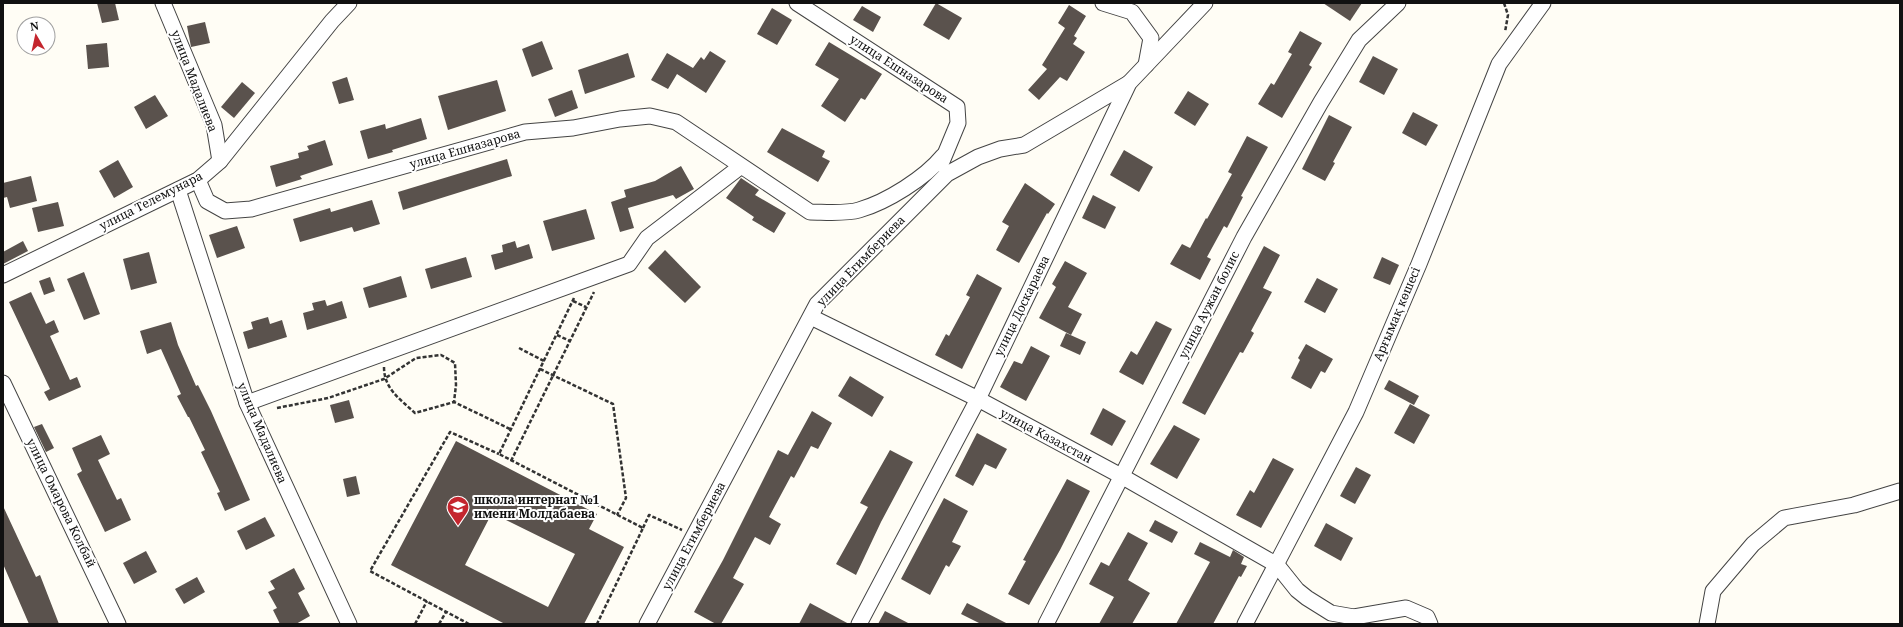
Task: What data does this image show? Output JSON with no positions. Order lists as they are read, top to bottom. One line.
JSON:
{"streets":{"street":["улица Ешназарова","улица Мадалиева","улица Телемунара","улица Егимбериева","улица Аужан болис","улица Доскараева","Арғымақ көшесі","улица Казахстан","улица Омарова Колбай"]},"crossings":[["улица Ешназарова","улица Телемунара"],["улица Ешназарова","улица Егимбериева"],["улица Мадалиева","улица Телемунара"],["улица Егимбериева","улица Доскараева"],["улица Егимбериева","улица Казахстан"],["улица Аужан болис","улица Казахстан"],["улица Доскараева","улица Казахстан"],["Арғымақ көшесі","улица Казахстан"]],"places":{"school or university":["школа интернат №1 имени Молдабаева"]},"north":"top"}
